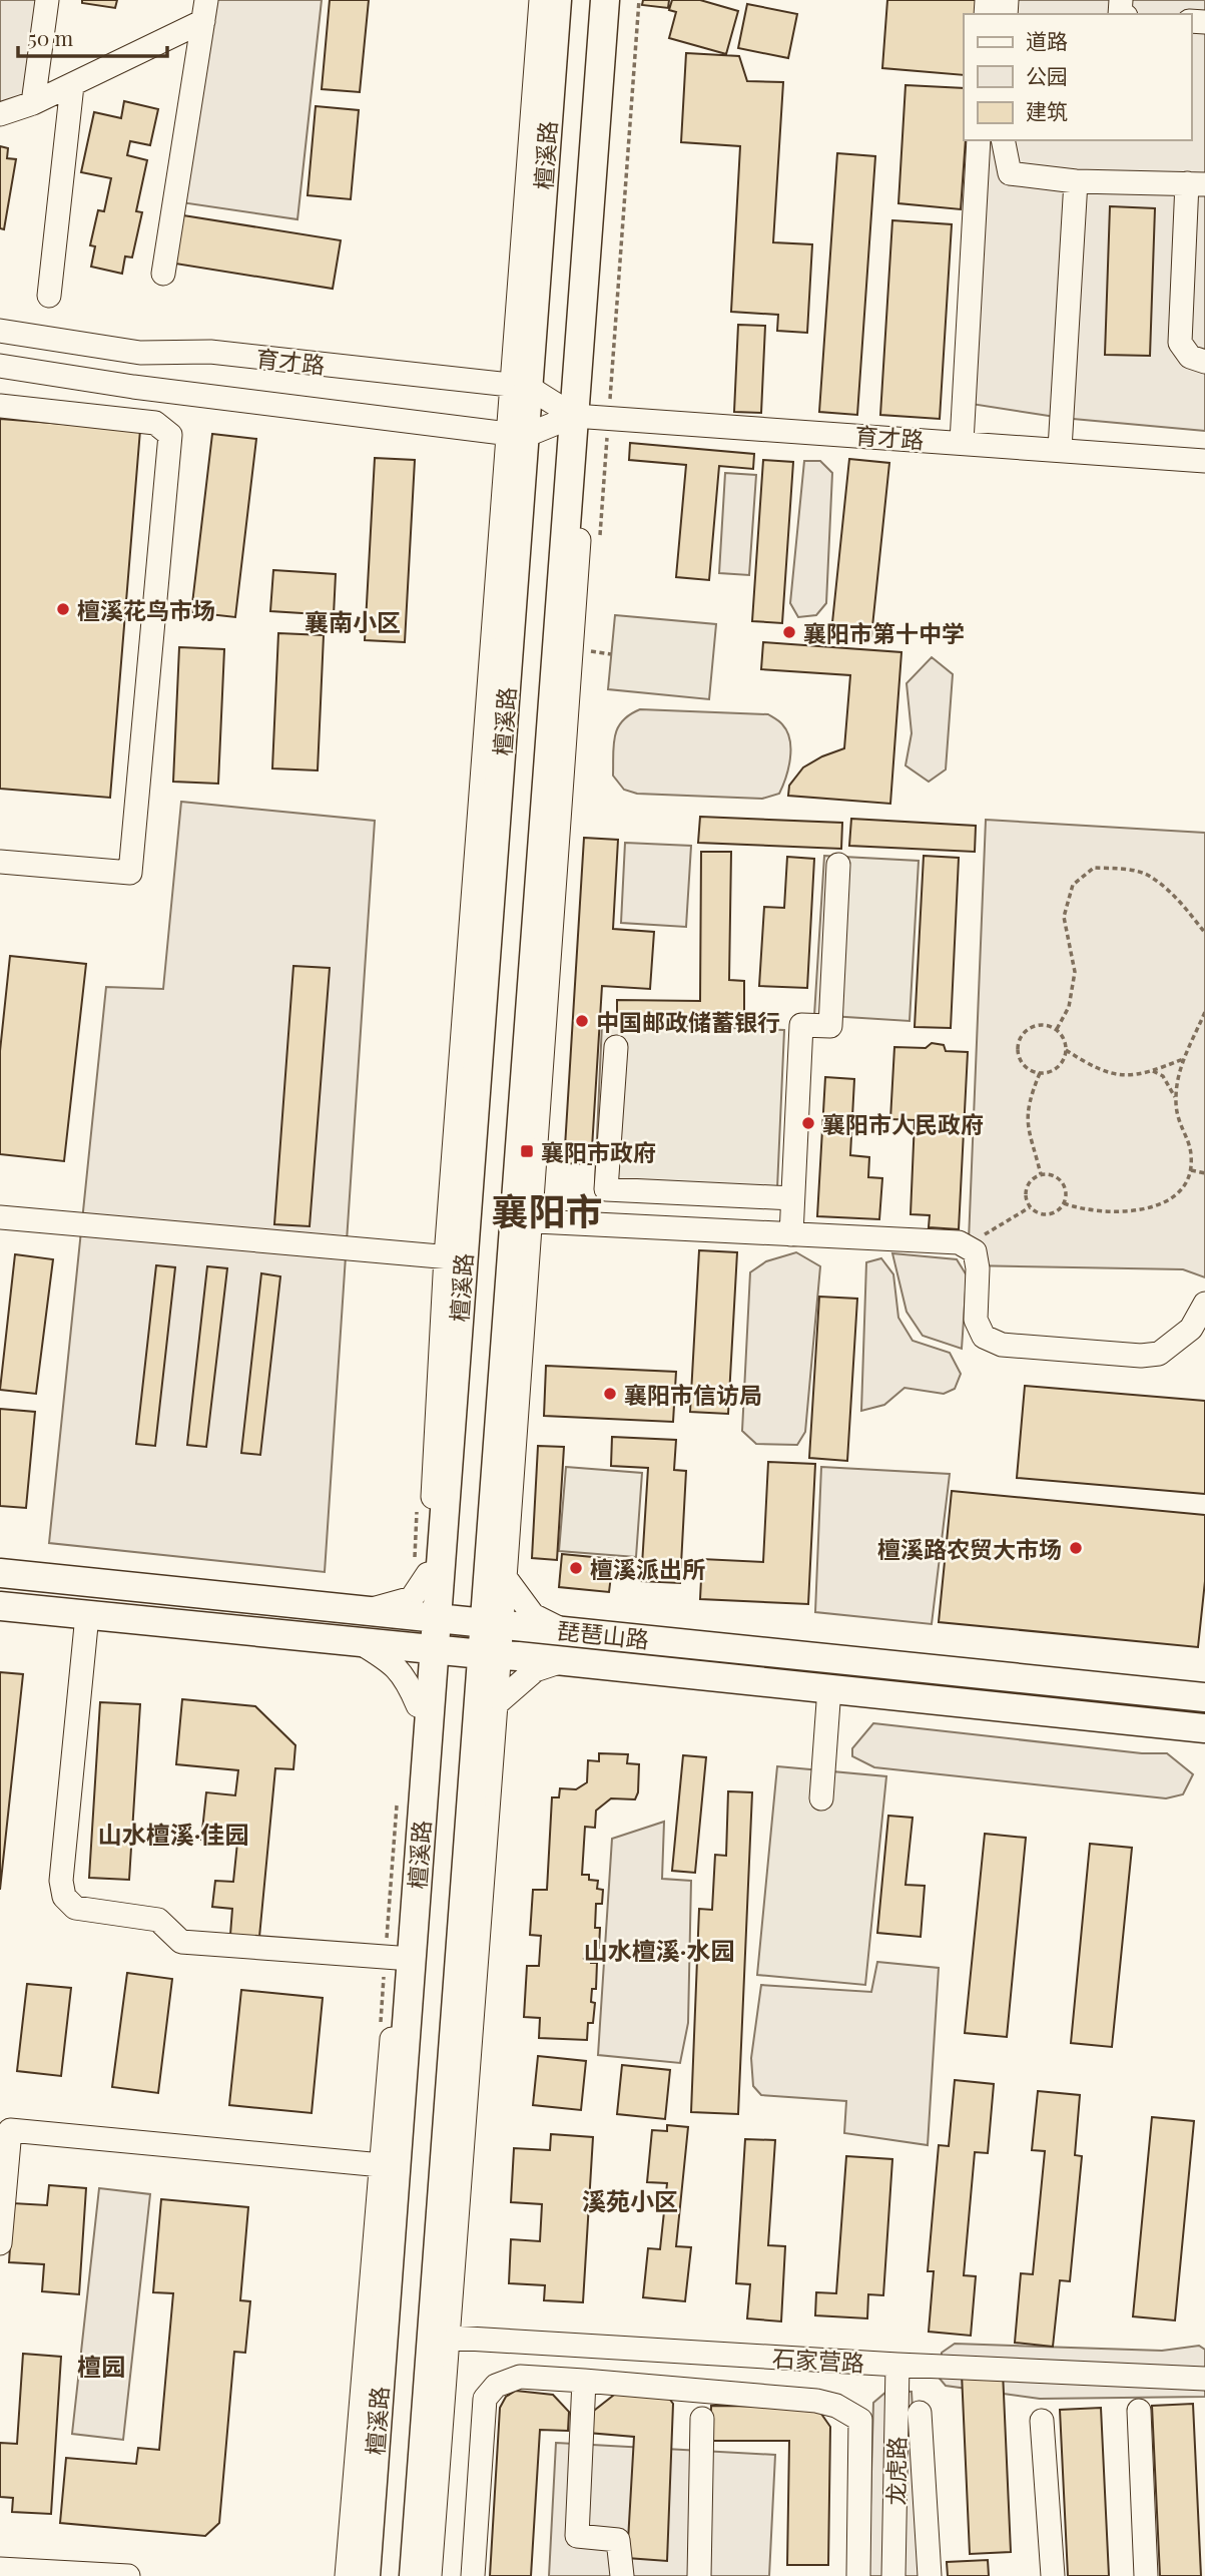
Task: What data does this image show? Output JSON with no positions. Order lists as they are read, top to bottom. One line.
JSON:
{"streets":{"main road":["檀溪路","琵琶山路"],"street":["育才路","石家营路","龙虎路"]},"crossings":[["檀溪路","育才路"],["檀溪路","琵琶山路"],["檀溪路","石家营路"],["石家营路","龙虎路"]],"districts":["襄南小区","襄阳市","山水檀溪·佳园","山水檀溪·水园","溪苑小区","檀园"],"places":{"other":["檀溪花鸟市场","襄阳市第十中学","中国邮政储蓄银行","襄阳市人民政府","襄阳市信访局","檀溪路农贸大市场","檀溪派出所"],"transit":["襄阳市政府"]},"legend":["道路","公园","建筑"],"scale_bar":"50 m"}
